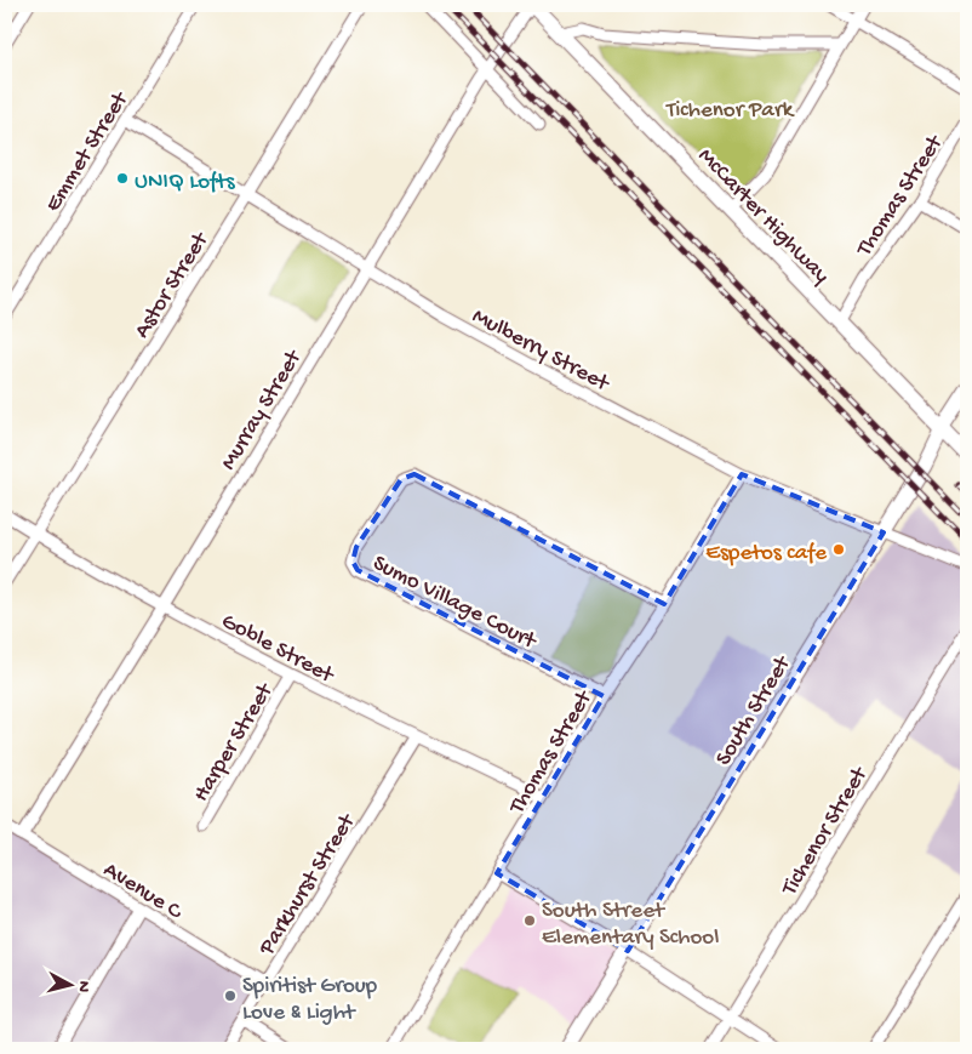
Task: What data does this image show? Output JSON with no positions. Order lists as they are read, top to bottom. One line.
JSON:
{"streets":{"main road":["McCarter Highway","South Street"],"street":["Emmet Street","Thomas Street","Astor Street","Mulberry Street","Murray Street","Sumo Village Court","Goble Street","Harper Street","Tichenor Street","Parkhurst Street","Avenue C"]},"crossings":[["Emmet Street","Mulberry Street"],["Thomas Street","McCarter Highway"],["Thomas Street","Mulberry Street"],["Thomas Street","Sumo Village Court"],["Thomas Street","Goble Street"],["McCarter Highway","Murray Street"],["McCarter Highway","South Street"],["Astor Street","Mulberry Street"],["Astor Street","Goble Street"],["Mulberry Street","Murray Street"],["Mulberry Street","South Street"],["Murray Street","Goble Street"],["Murray Street","Avenue C"],["Goble Street","Harper Street"],["Goble Street","Parkhurst Street"],["Parkhurst Street","Avenue C"]],"parks":["Tichenor Park"],"places":["UNIQ Lofts","Espetos cafe","South Street Elementary School","Spiritist Group Love & Light"],"north":"right"}
